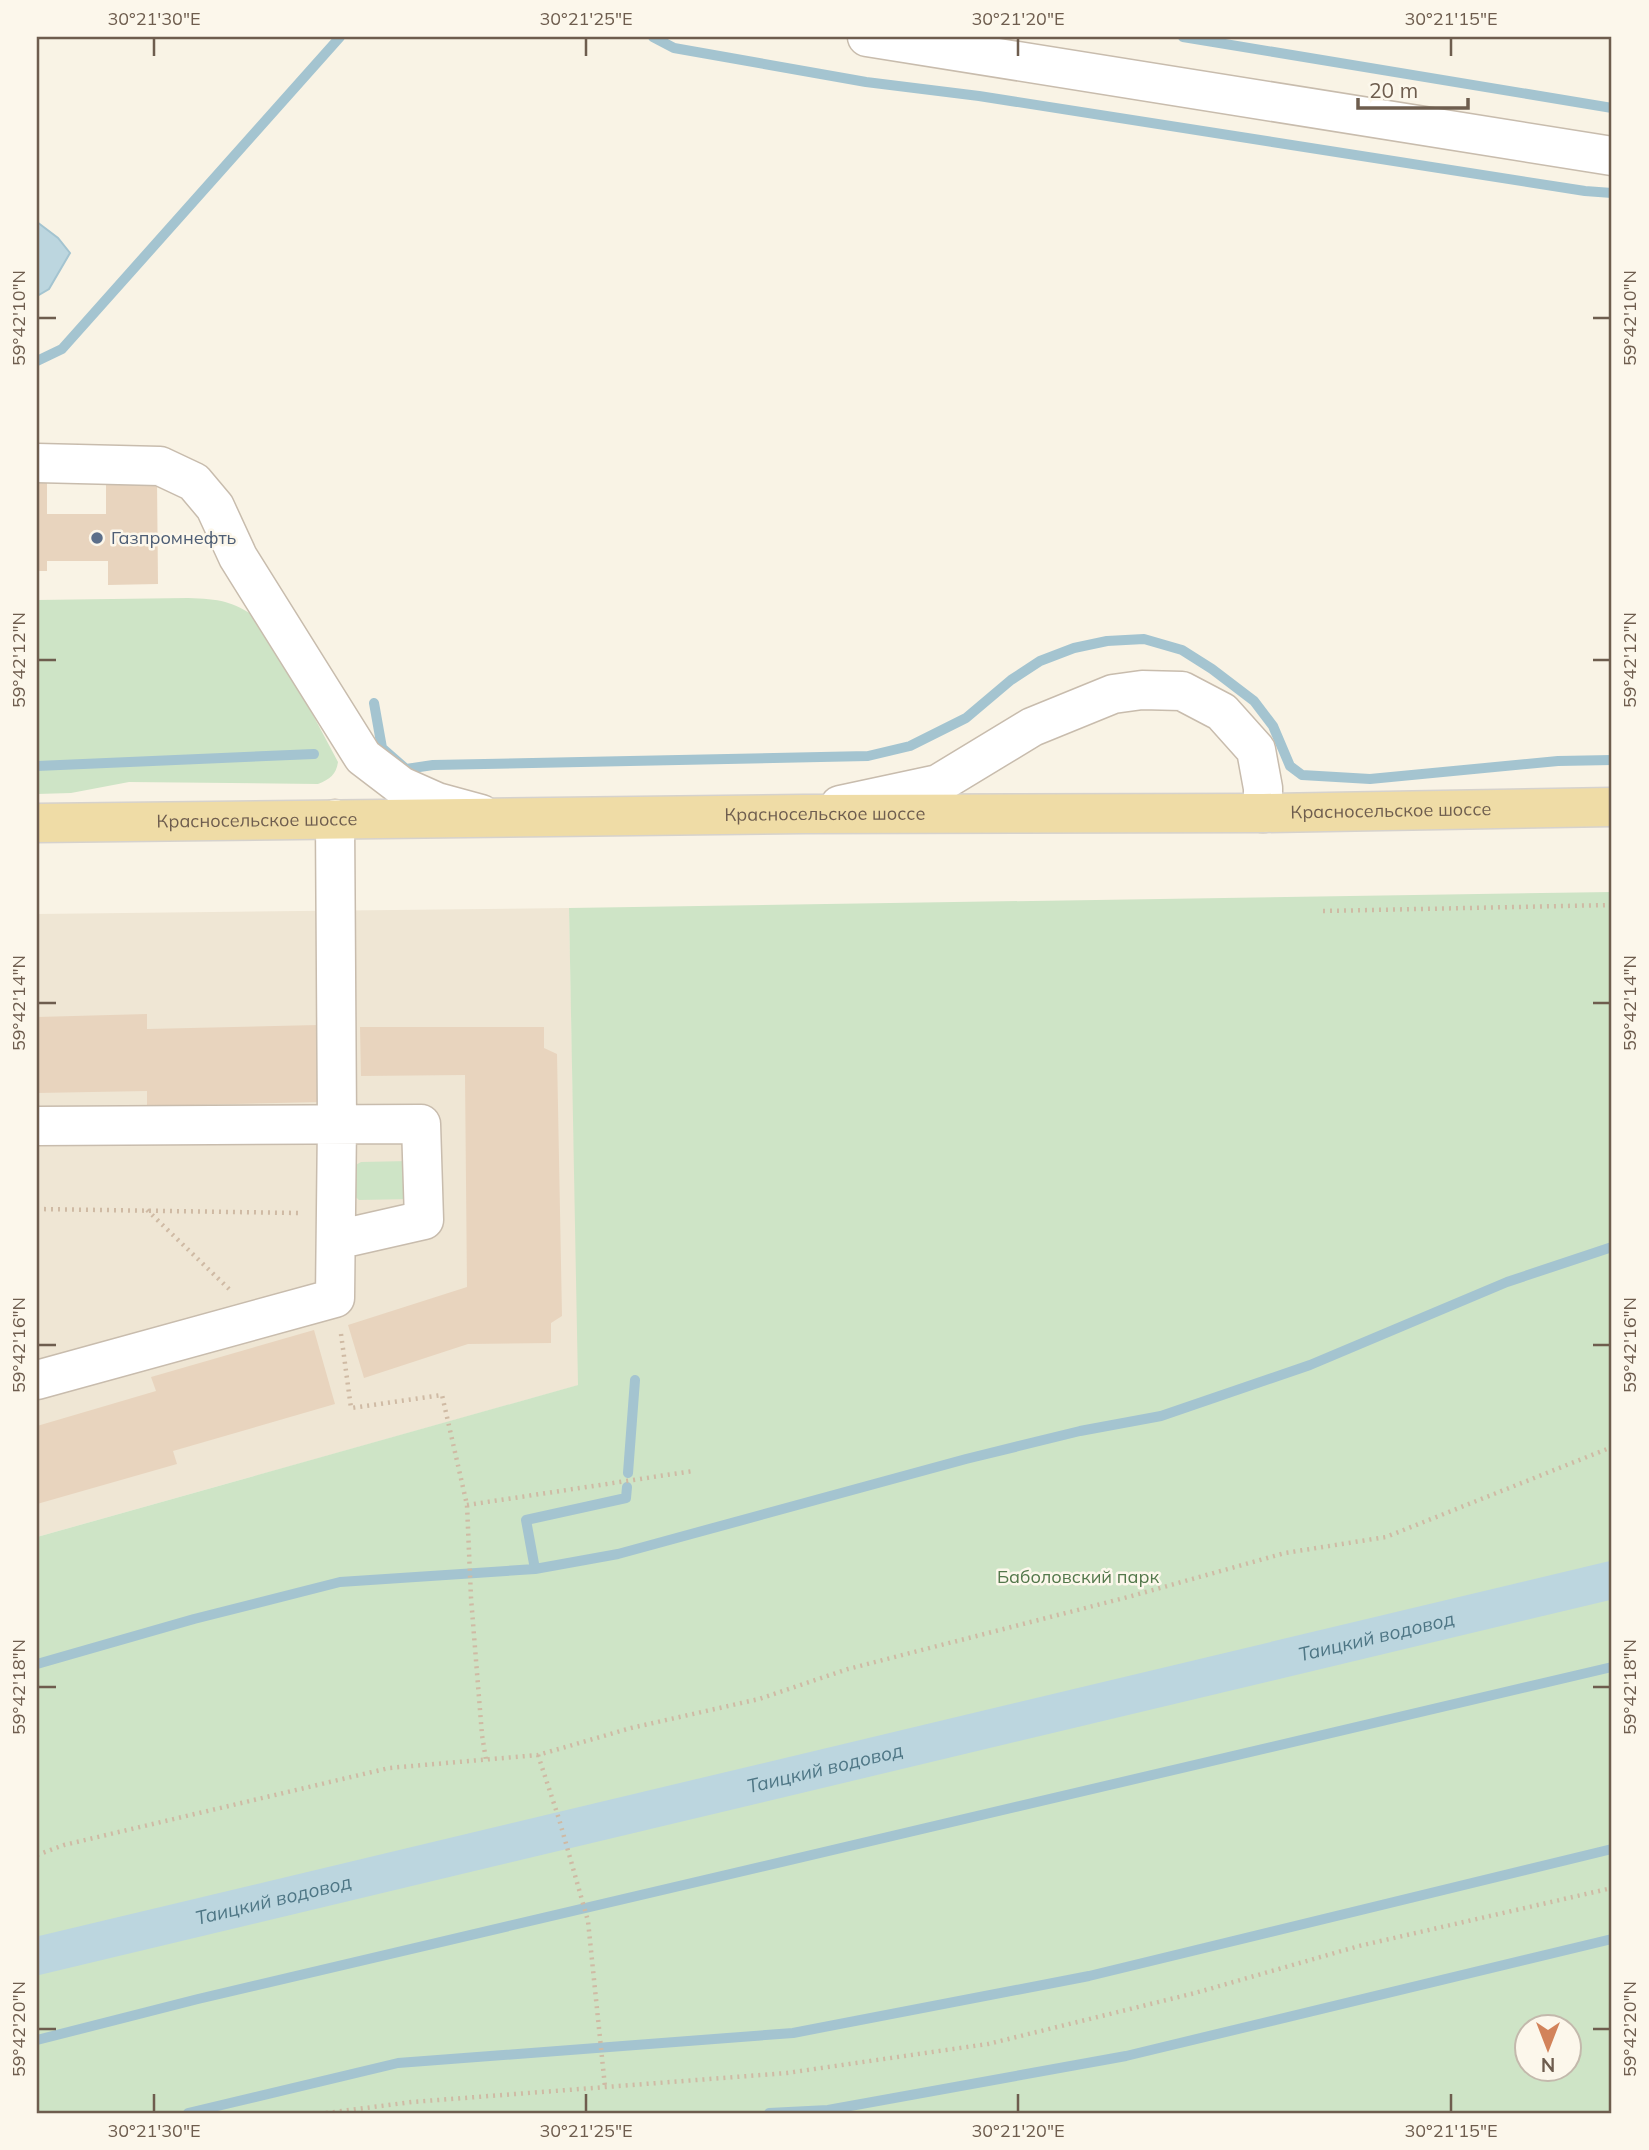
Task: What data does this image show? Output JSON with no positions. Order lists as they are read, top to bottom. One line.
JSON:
{"streets":{"main road":["Красносельское шоссе"]},"water":["Таицкий водовод"],"parks":["Баболовский парк"],"places":["Газпромнефть"],"scale_bar":"20 m","north":"bottom","coordinates":["30°21'30\"E","30°21'25\"E","30°21'20\"E","30°21'15\"E","59°42'10\"N","59°42'12\"N","59°42'14\"N","59°42'16\"N","59°42'18\"N","59°42'20\"N"]}
